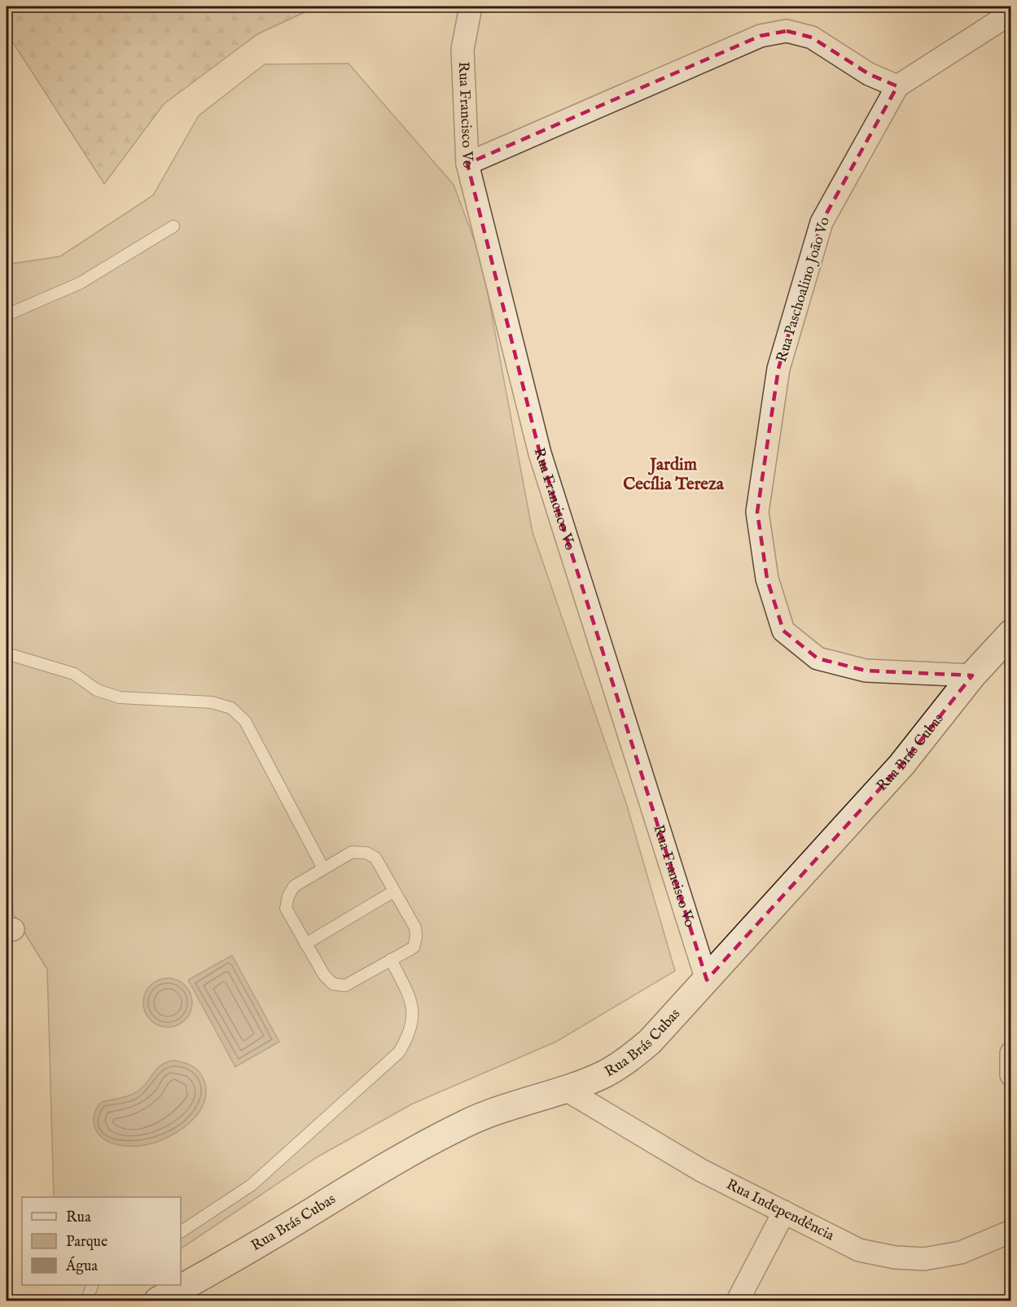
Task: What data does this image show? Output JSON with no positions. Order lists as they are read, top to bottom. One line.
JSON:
{"streets":{"street":["Rua Francisco Vo","Rua Paschoalino João Vo","Rua Brás Cubas","Rua Independência"]},"crossings":[["Rua Francisco Vo","Rua Brás Cubas"],["Rua Paschoalino João Vo","Rua Brás Cubas"],["Rua Brás Cubas","Rua Independência"]],"districts":["Jardim Cecília Tereza"],"legend":["Rua","Parque","Água"]}
